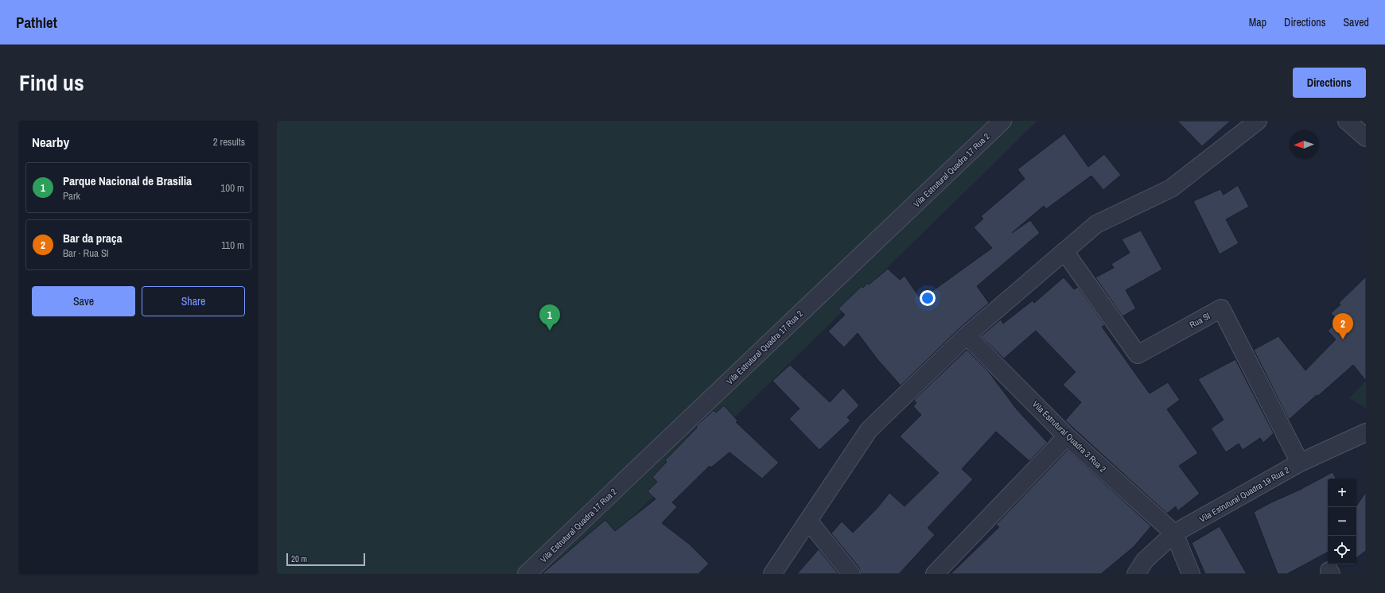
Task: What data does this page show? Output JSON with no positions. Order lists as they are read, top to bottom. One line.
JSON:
{"streets":{"street":["Vila Estrutural Quadra 17 Rua 2","Rua Sl","Vila Estrutural Quadra 3 Rua 2","Vila Estrutural Quadra 19 Rua 2"]},"crossings":[["Rua Sl","Vila Estrutural Quadra 19 Rua 2"],["Vila Estrutural Quadra 3 Rua 2","Vila Estrutural Quadra 19 Rua 2"]],"scale_bar":"20 m","north":"left","page":{"header":"Pathlet","nav":["Map","Directions","Saved"],"title":"Find us","buttons":["Directions",["Save","Share"]],"heading":["Nearby","2 results"],"list":[{"mark":"1","name":"Parque Nacional de Brasília","note":"Park","value":"100 m"},{"mark":"2","name":"Bar da praça","note":"Bar · Rua Sl","value":"110 m"}],"pins":["1","2"],"map_buttons":["+","−"],"scale":"20 m"}}
